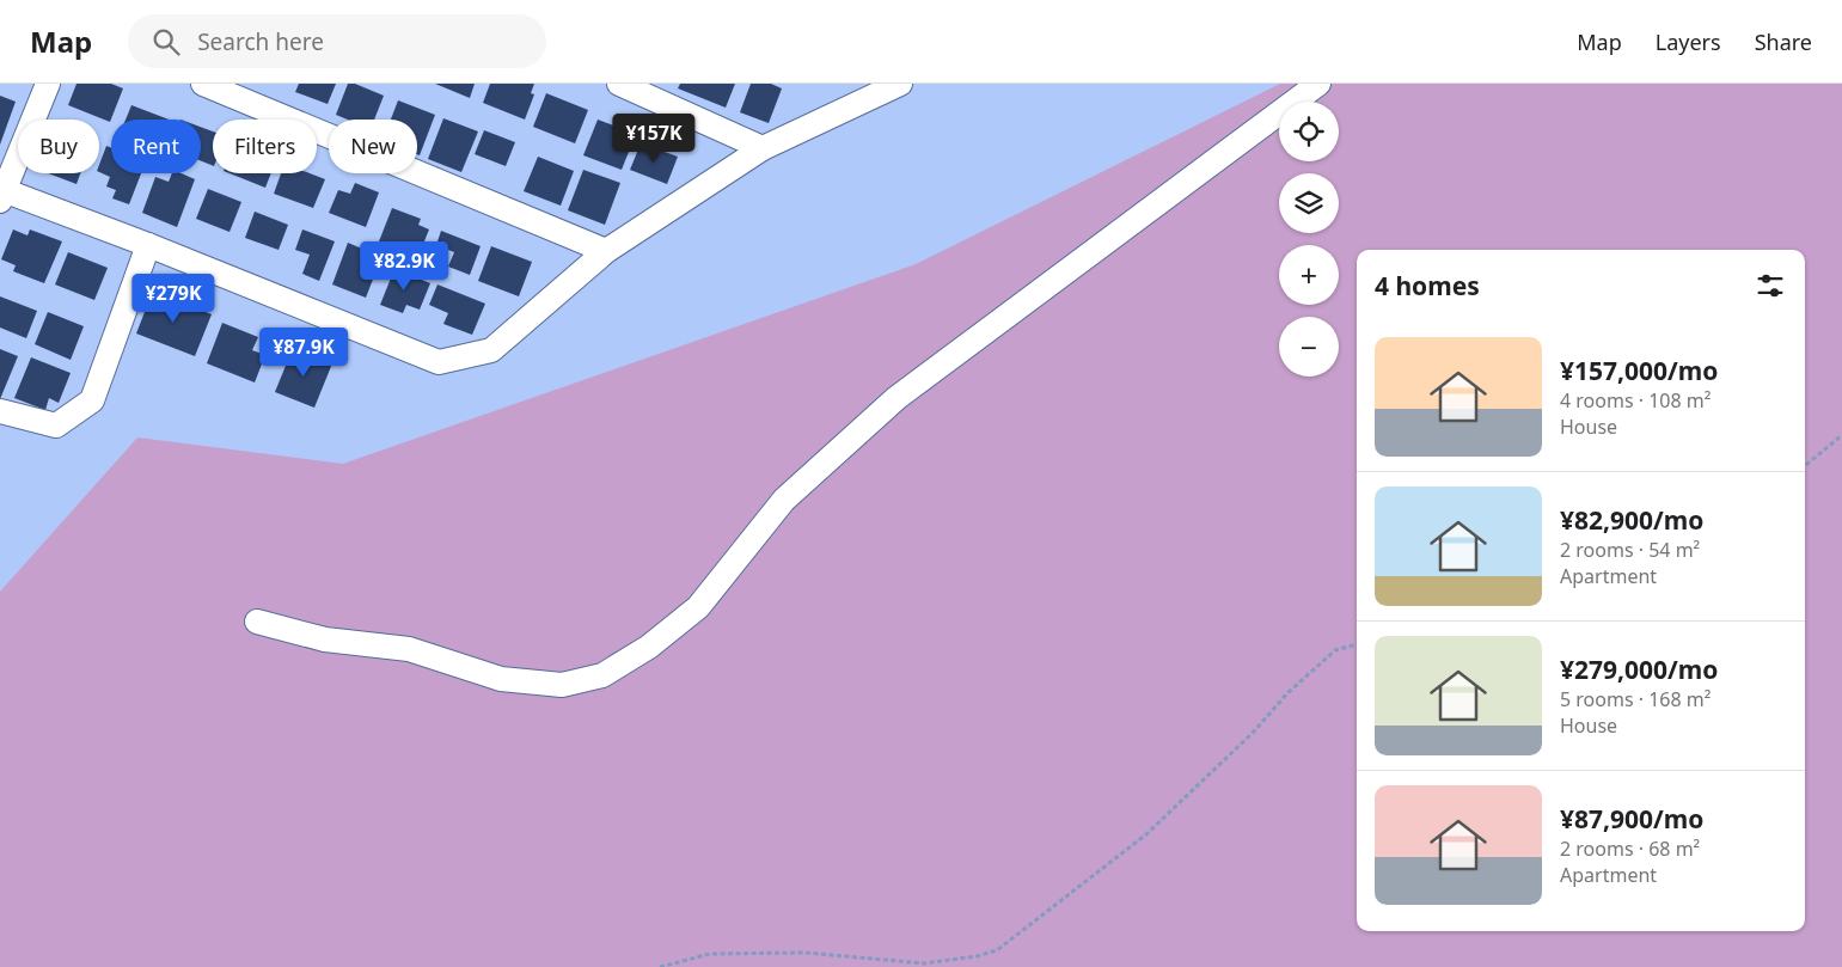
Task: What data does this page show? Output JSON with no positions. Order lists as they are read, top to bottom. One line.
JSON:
{"page":{"header":"Map","search":"Search here","nav":["Map","Layers","Share"],"map_buttons":["+","−"],"price":["¥157K","¥82.9K","¥279K","¥87.9K"],"chip":["Buy","Rent","Filters","New"],"heading":"4 homes","list":[{"name":"¥157,000/mo","note":"4 rooms · 108 m² · House"},{"name":"¥82,900/mo","note":"2 rooms · 54 m² · Apartment"},{"name":"¥279,000/mo","note":"5 rooms · 168 m² · House"},{"name":"¥87,900/mo","note":"2 rooms · 68 m² · Apartment"}]}}
